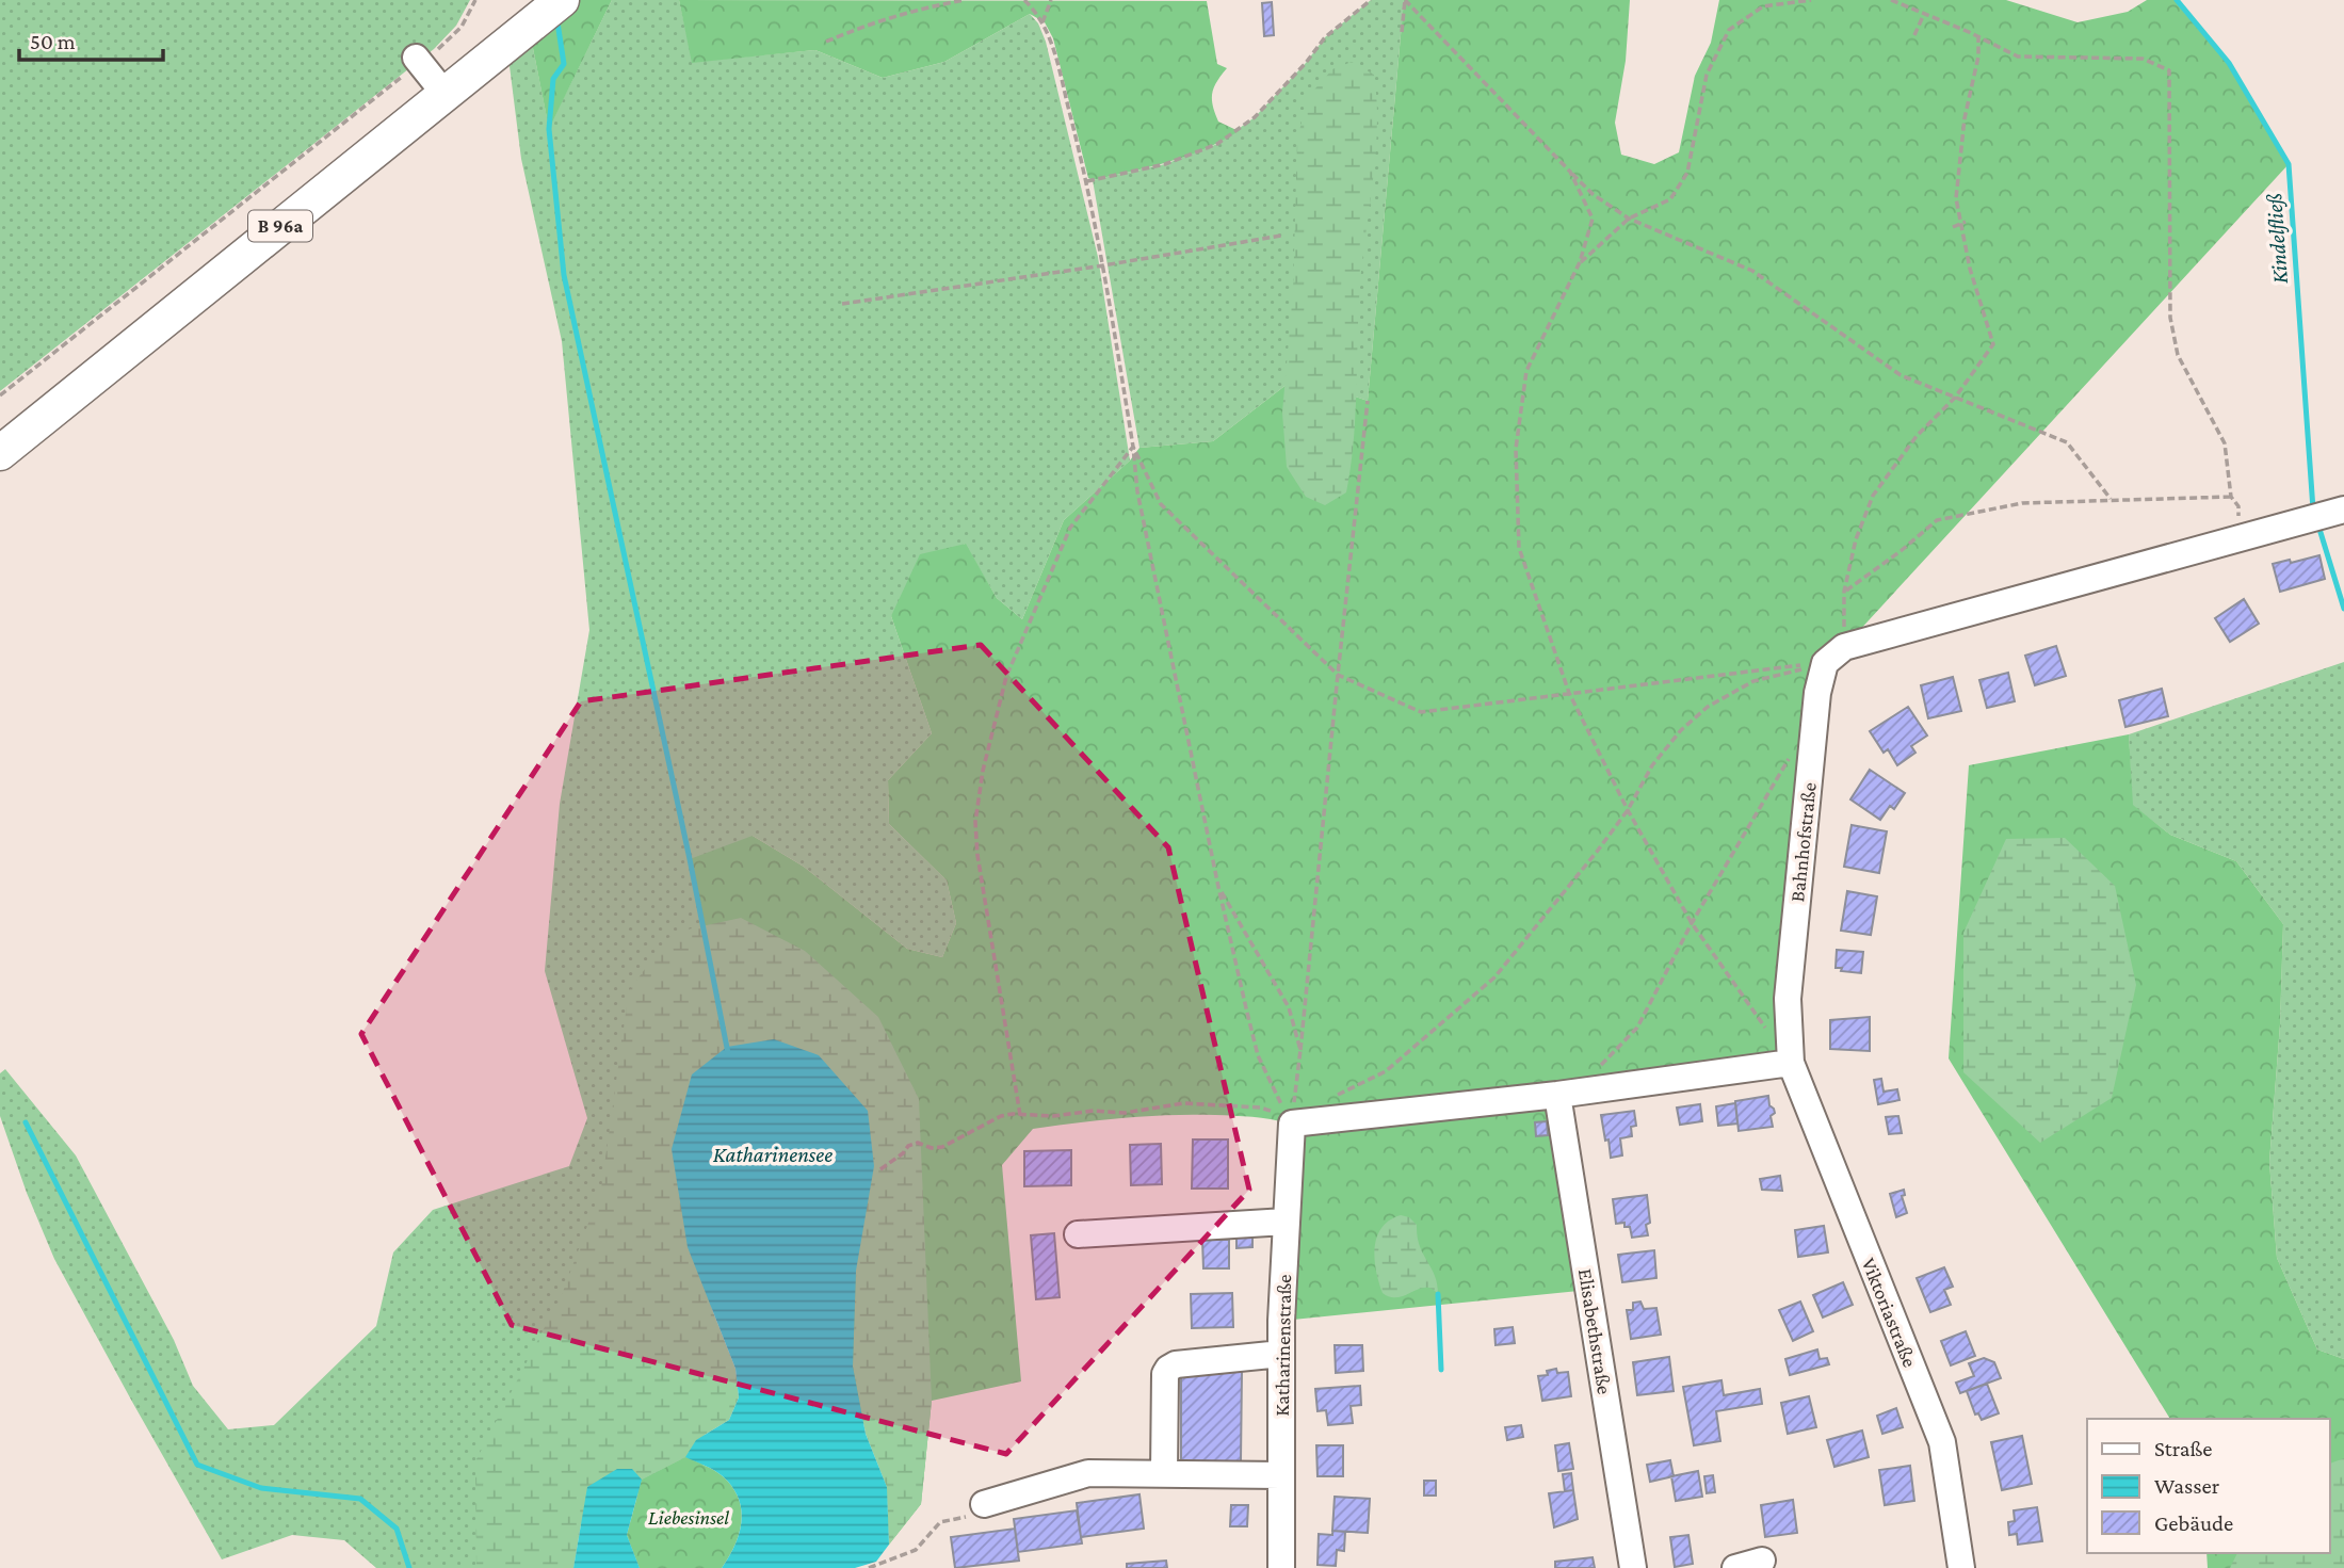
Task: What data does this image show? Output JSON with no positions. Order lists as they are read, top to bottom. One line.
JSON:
{"streets":{"main road":["B 96a"],"street":["Bahnhofstraße","Viktoriastraße","Elisabethstraße","Katharinenstraße"]},"crossings":[["Bahnhofstraße","Viktoriastraße"]],"water":["Kindelfließ","Katharinensee"],"parks":["Liebesinsel"],"legend":["Straße","Wasser","Gebäude"],"scale_bar":"50 m"}
